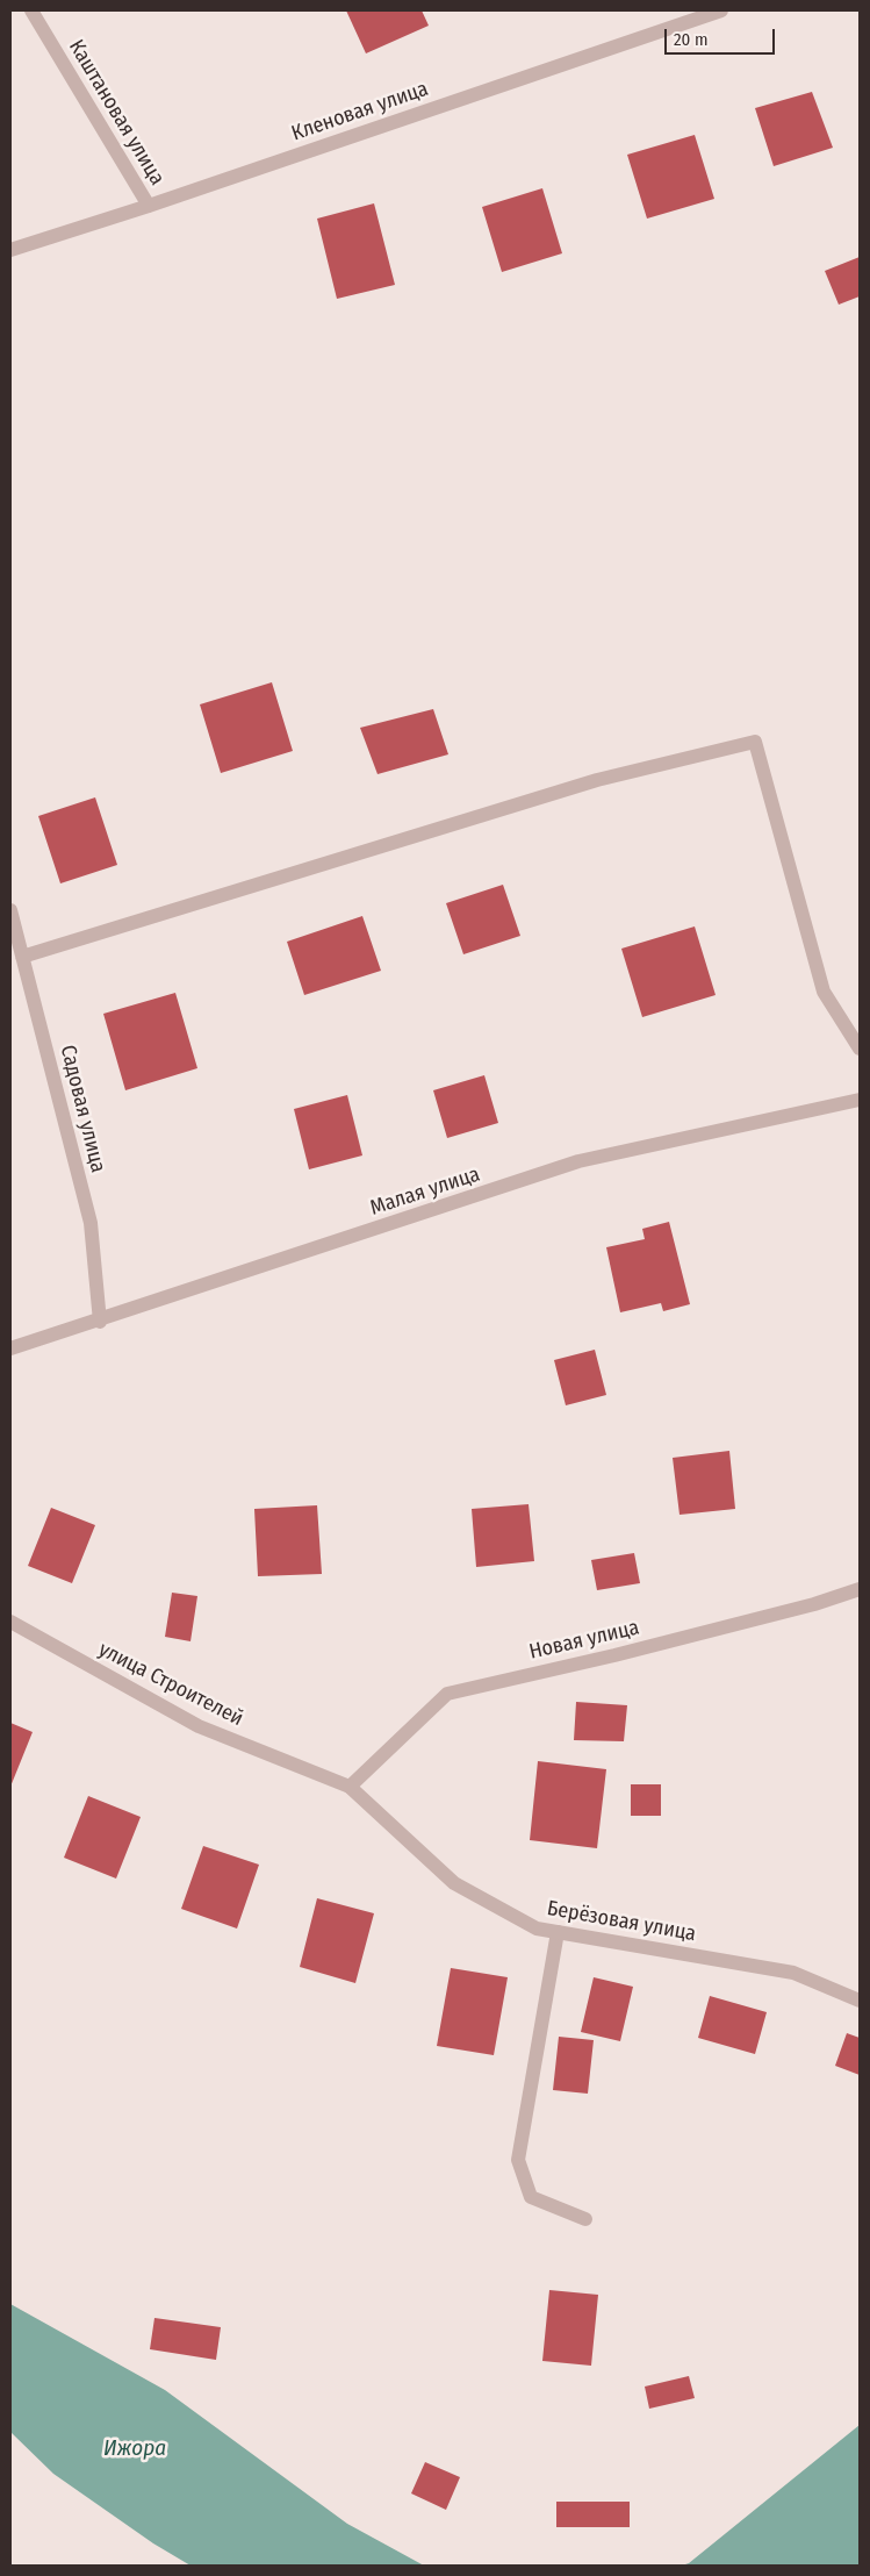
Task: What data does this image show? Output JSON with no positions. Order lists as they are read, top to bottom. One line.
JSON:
{"streets":{"street":["Кленовая улица","Каштановая улица","Садовая улица","Малая улица","Новая улица","улица Строителей","Берёзовая улица"]},"crossings":[["Кленовая улица","Каштановая улица"],["Садовая улица","Малая улица"],["Новая улица","улица Строителей"],["Новая улица","Берёзовая улица"],["улица Строителей","Берёзовая улица"]],"water":["Ижора"],"scale_bar":"20 m"}
